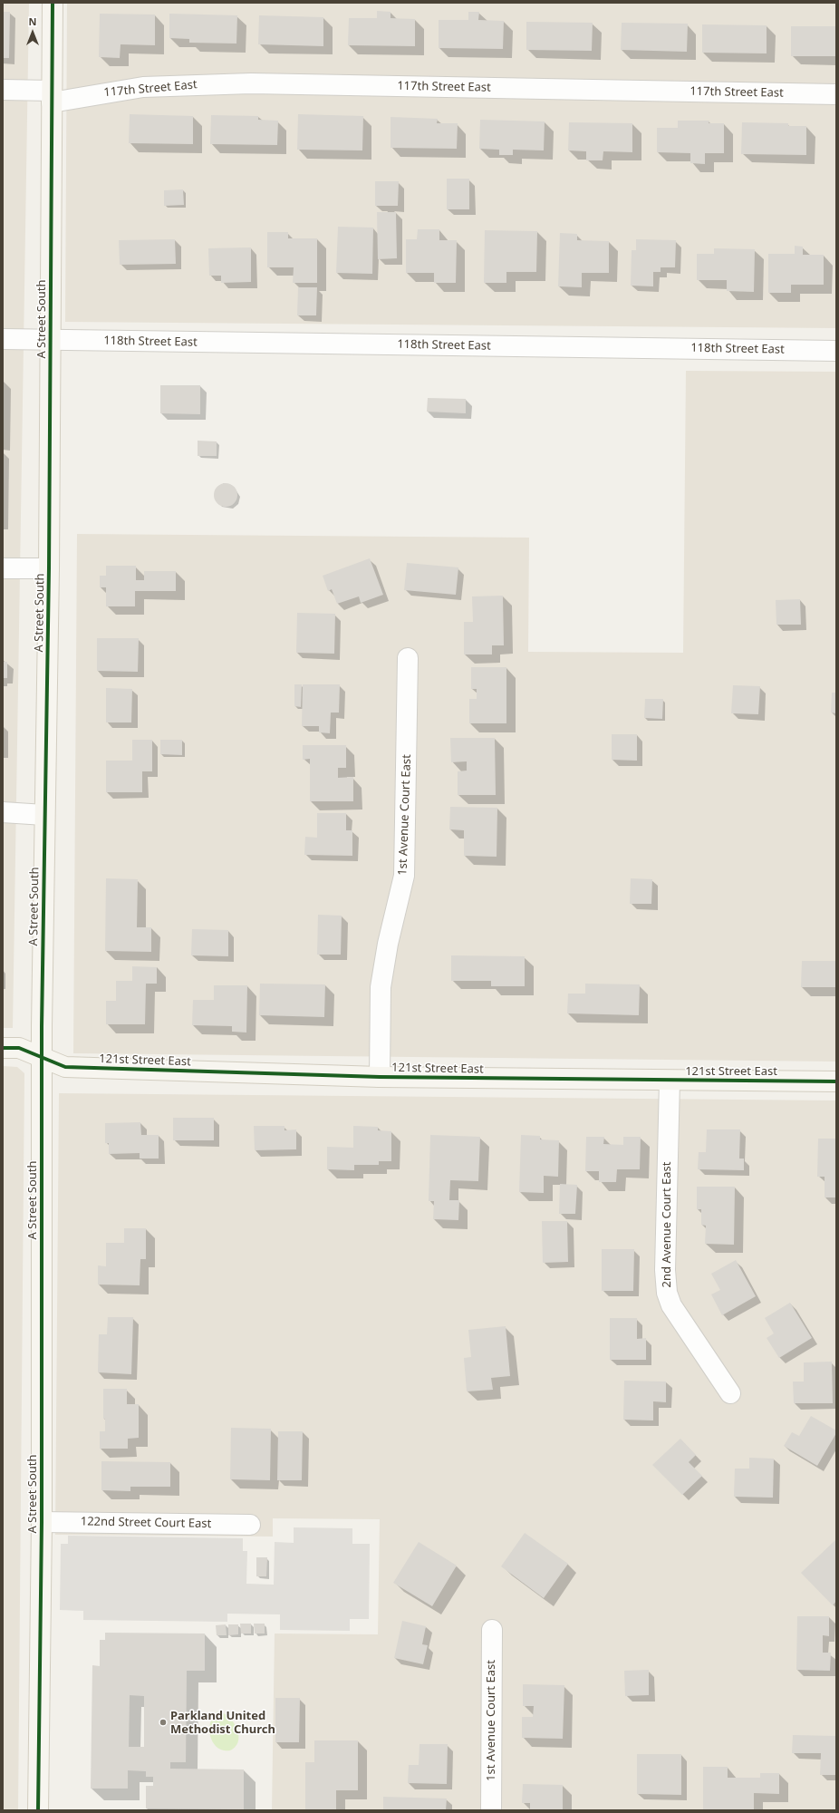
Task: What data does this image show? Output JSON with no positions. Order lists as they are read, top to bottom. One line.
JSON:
{"streets":{"street":["117th Street East","A Street South","118th Street East","1st Avenue Court East","121st Street East","2nd Avenue Court East","122nd Street Court East"]},"crossings":[["117th Street East","A Street South"],["A Street South","118th Street East"],["A Street South","121st Street East"],["A Street South","122nd Street Court East"],["1st Avenue Court East","121st Street East"],["121st Street East","2nd Avenue Court East"]],"places":["Parkland United Methodist Church"],"north":"top"}
